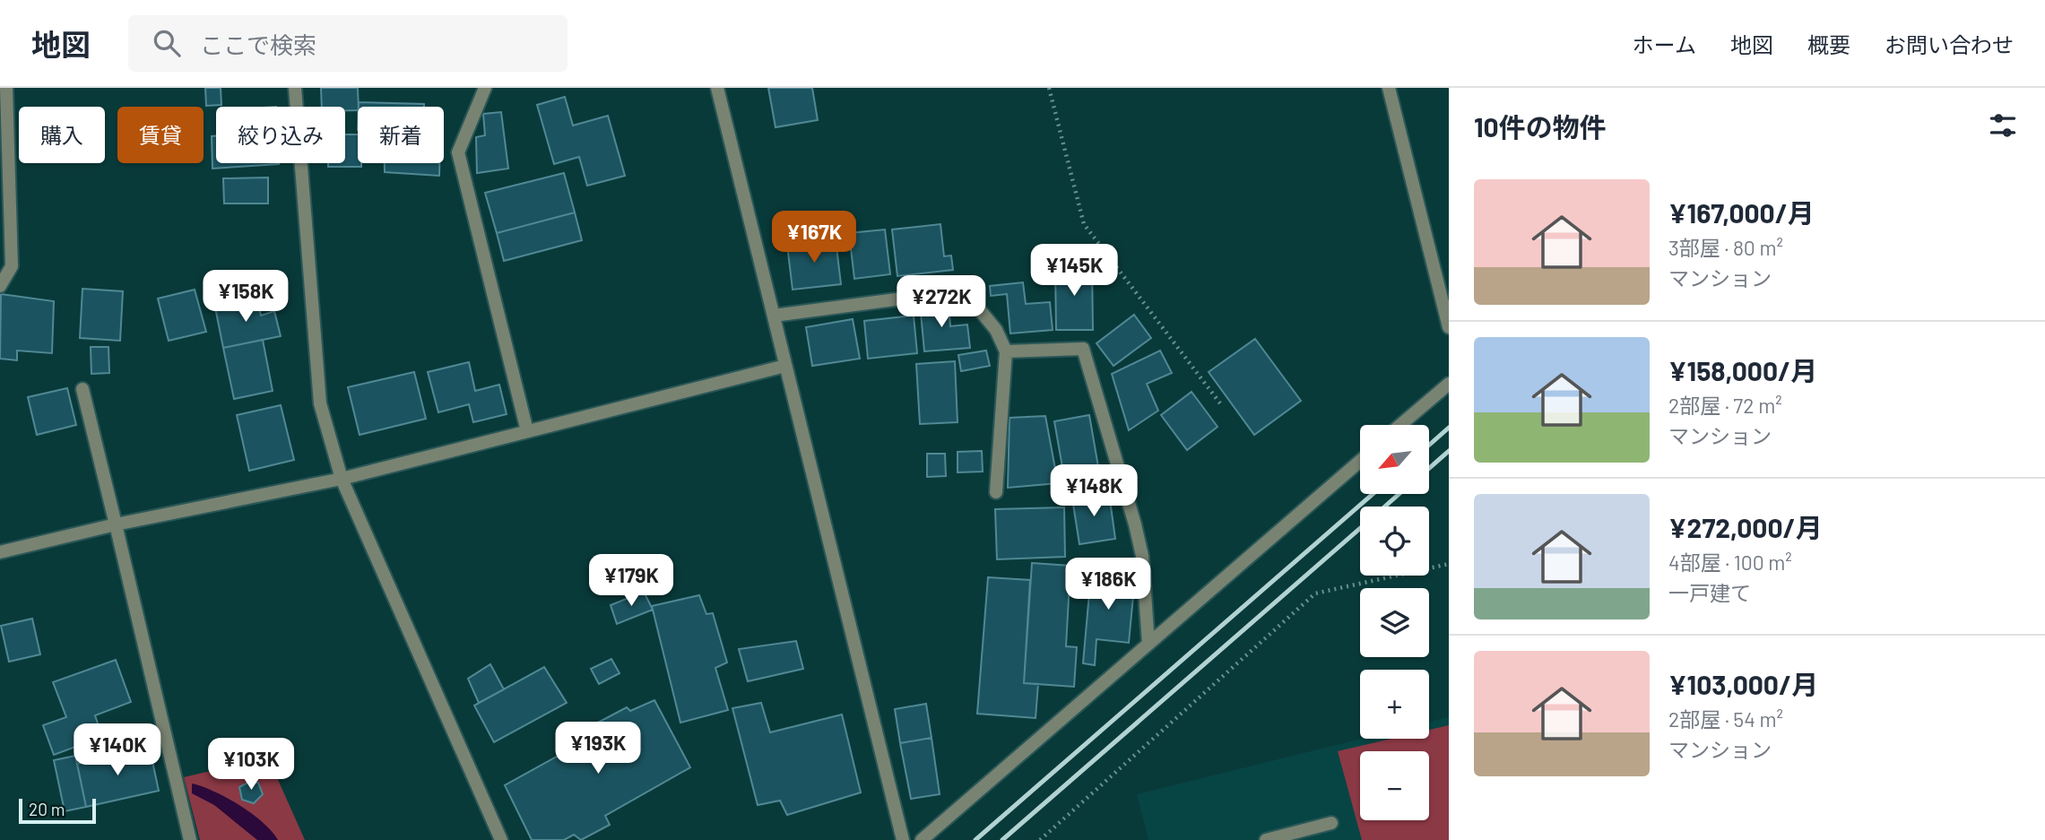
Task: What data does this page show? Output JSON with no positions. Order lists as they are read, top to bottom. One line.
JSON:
{"scale_bar":"20 m","north":"bottom left","page":{"header":"地図","search":"ここで検索","nav":["ホーム","地図","概要","お問い合わせ"],"heading":"10件の物件","chip":["購入","賃貸","絞り込み","新着"],"list":[{"name":"¥167,000/月","note":"3部屋 · 80 m² · マンション"},{"name":"¥158,000/月","note":"2部屋 · 72 m² · マンション"},{"name":"¥272,000/月","note":"4部屋 · 100 m² · 一戸建て"},{"name":"¥103,000/月","note":"2部屋 · 54 m² · マンション"}],"price":["¥167K","¥145K","¥158K","¥272K","¥148K","¥179K","¥186K","¥193K","¥140K","¥103K"],"map_buttons":["+","−"],"scale":"20 m"}}
